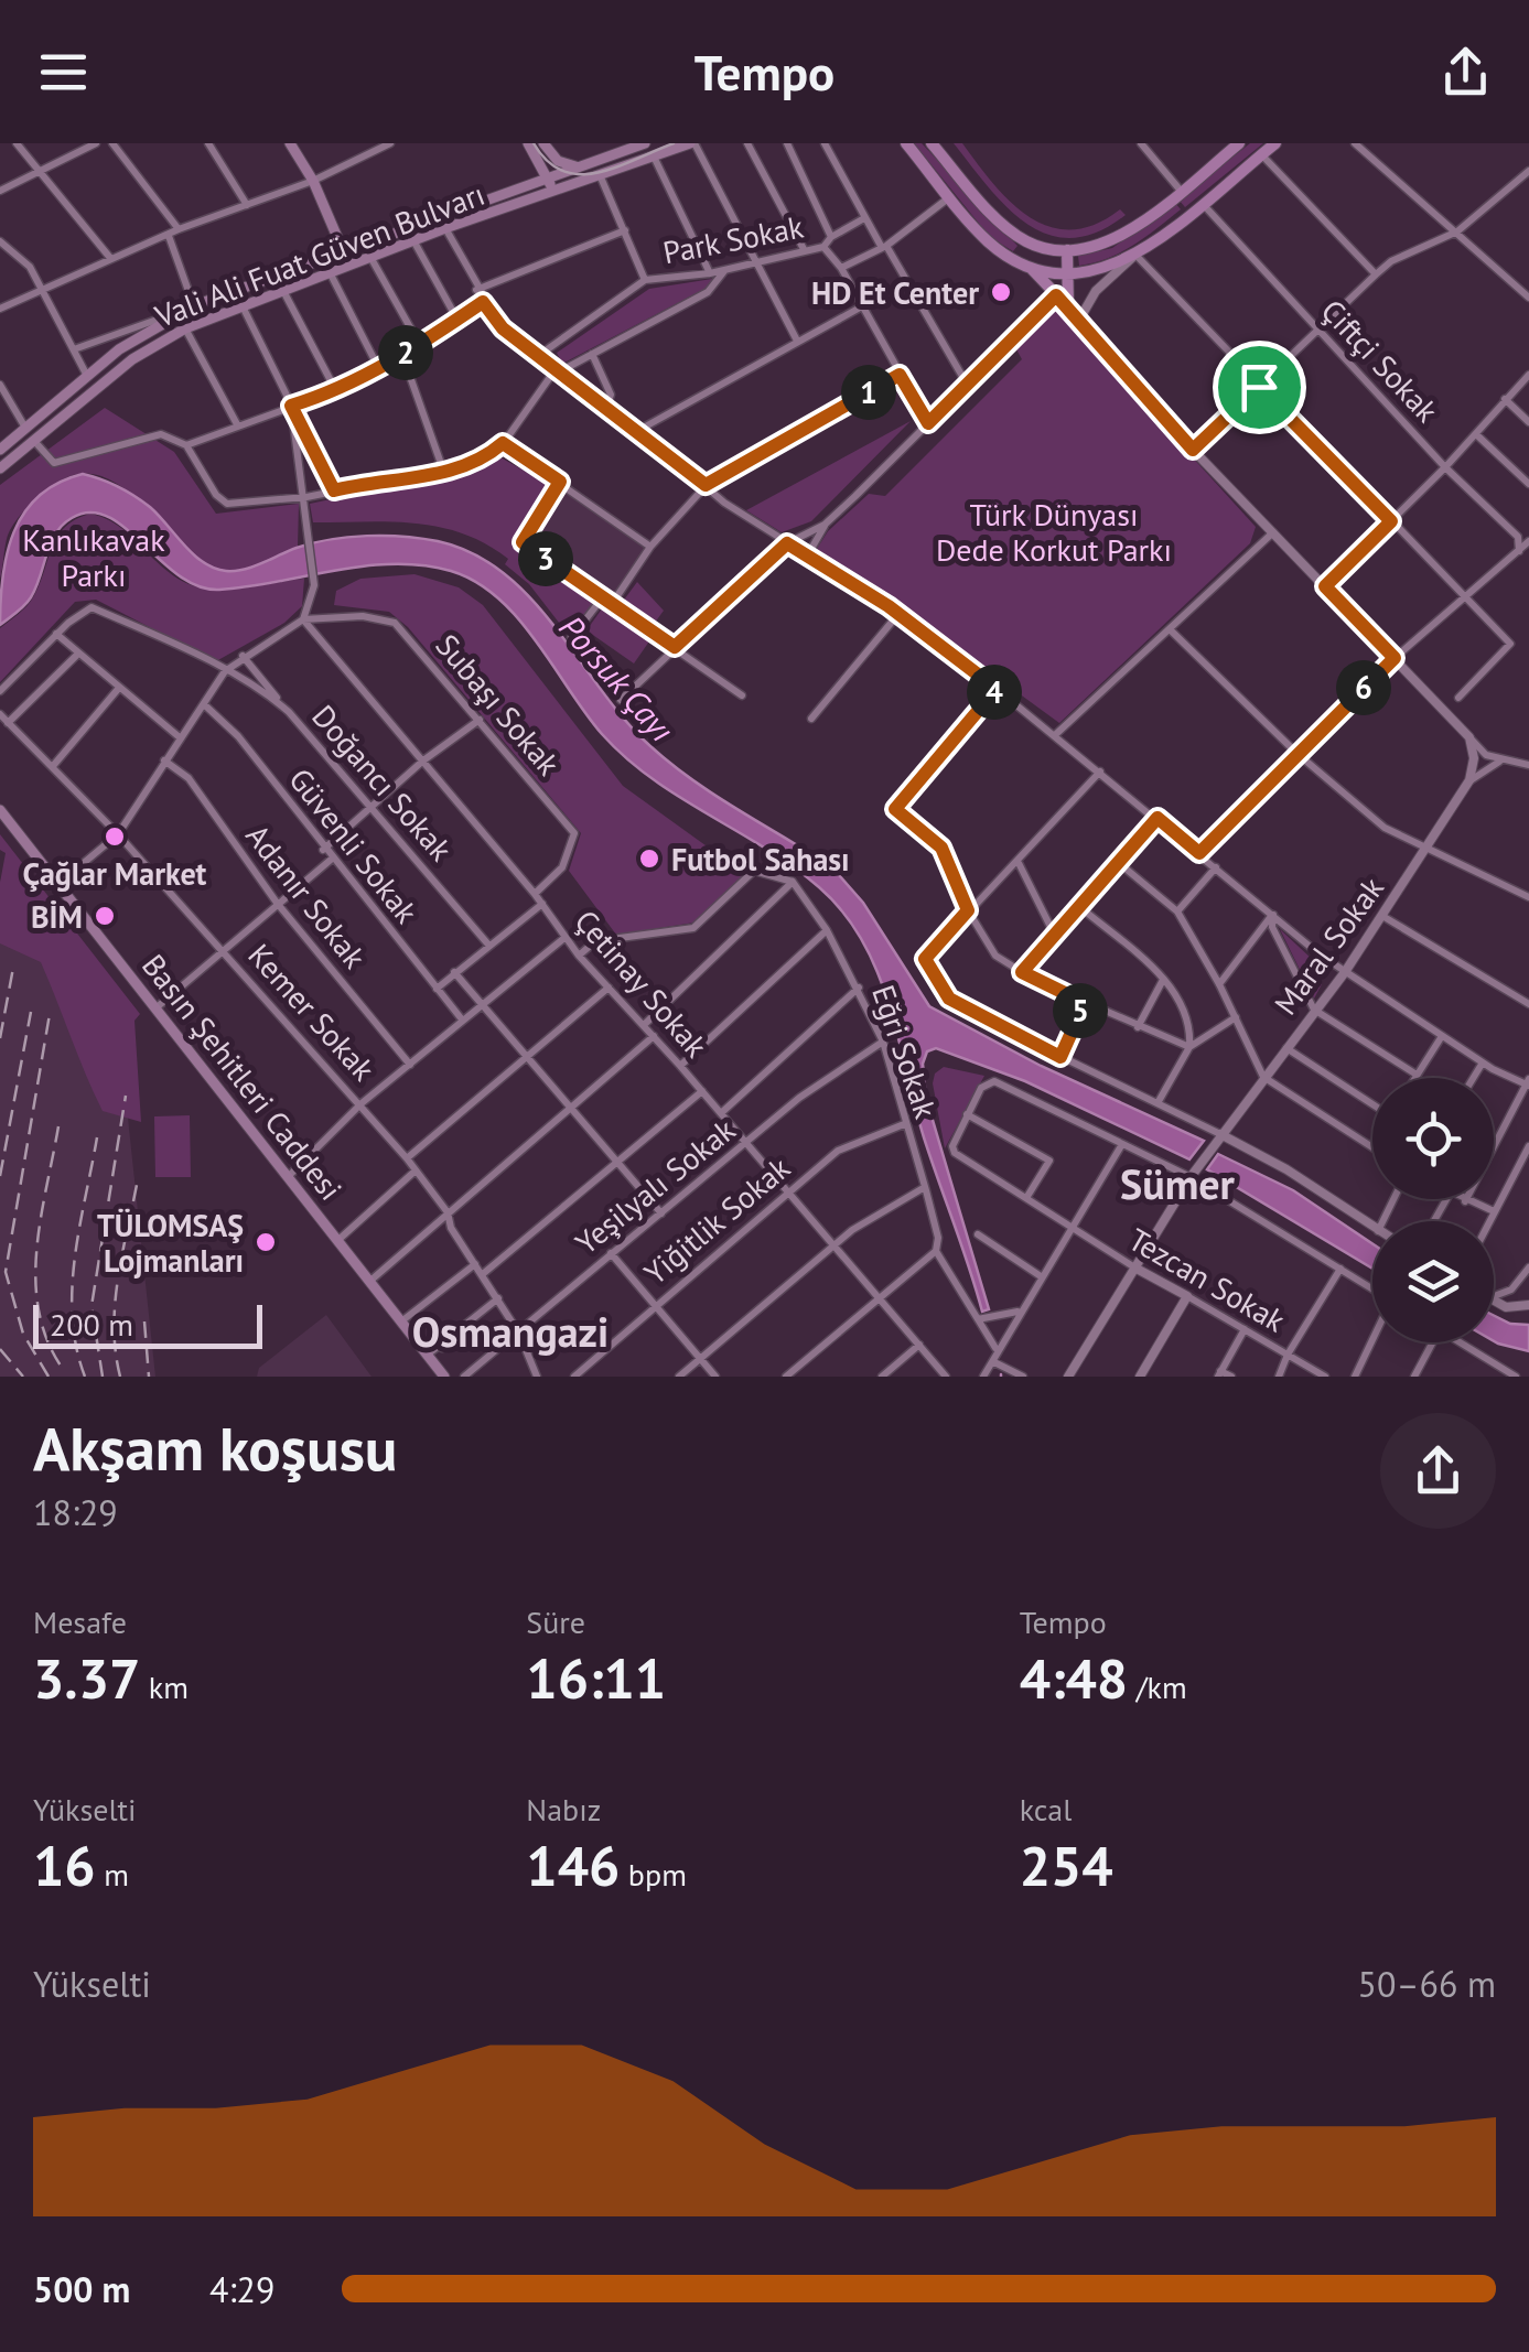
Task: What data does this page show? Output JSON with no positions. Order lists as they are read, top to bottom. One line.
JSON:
{"streets":{"main road":["Vali Ali Fuat Güven Bulvarı","Basın Şehitleri Caddesi"],"street":["Park Sokak","Çiftçi Sokak","Subaşı Sokak","Doğancı Sokak","Güvenli Sokak","Adanır Sokak","Maral Sokak","Çetinay Sokak","Kemer Sokak","Eğri Sokak","Yeşilyalı Sokak","Yiğitlik Sokak","Tezcan Sokak"]},"crossings":[["Subaşı Sokak","Çetinay Sokak"],["Maral Sokak","Tezcan Sokak"],["Çetinay Sokak","Yeşilyalı Sokak"],["Çetinay Sokak","Yiğitlik Sokak"],["Kemer Sokak","Yeşilyalı Sokak"],["Eğri Sokak","Yeşilyalı Sokak"],["Eğri Sokak","Yiğitlik Sokak"]],"districts":["Sümer","Osmangazi"],"water":["Porsuk Çayı"],"parks":["Türk Dünyası Dede Korkut Parkı","Kanlıkavak Parkı"],"places":["HD Et Center","Çağlar Market","Futbol Sahası","BİM","TÜLOMSAŞ Lojmanları"],"scale_bar":"200 m","page":{"header":"Tempo","pins":["2","1","3","6","4","5"],"scale":"200 m","heading":["Akşam koşusu","18:29"],"stats":[["Mesafe","3.37 km"],["Süre","16:11"],["Tempo","4:48 /km"],["Yükselti","16 m"],["Nabız","146 bpm"],["kcal","254"]],"chart":["Yükselti","50–66 m"],"list":[{"name":"500 m","note":"4:29"}]}}
